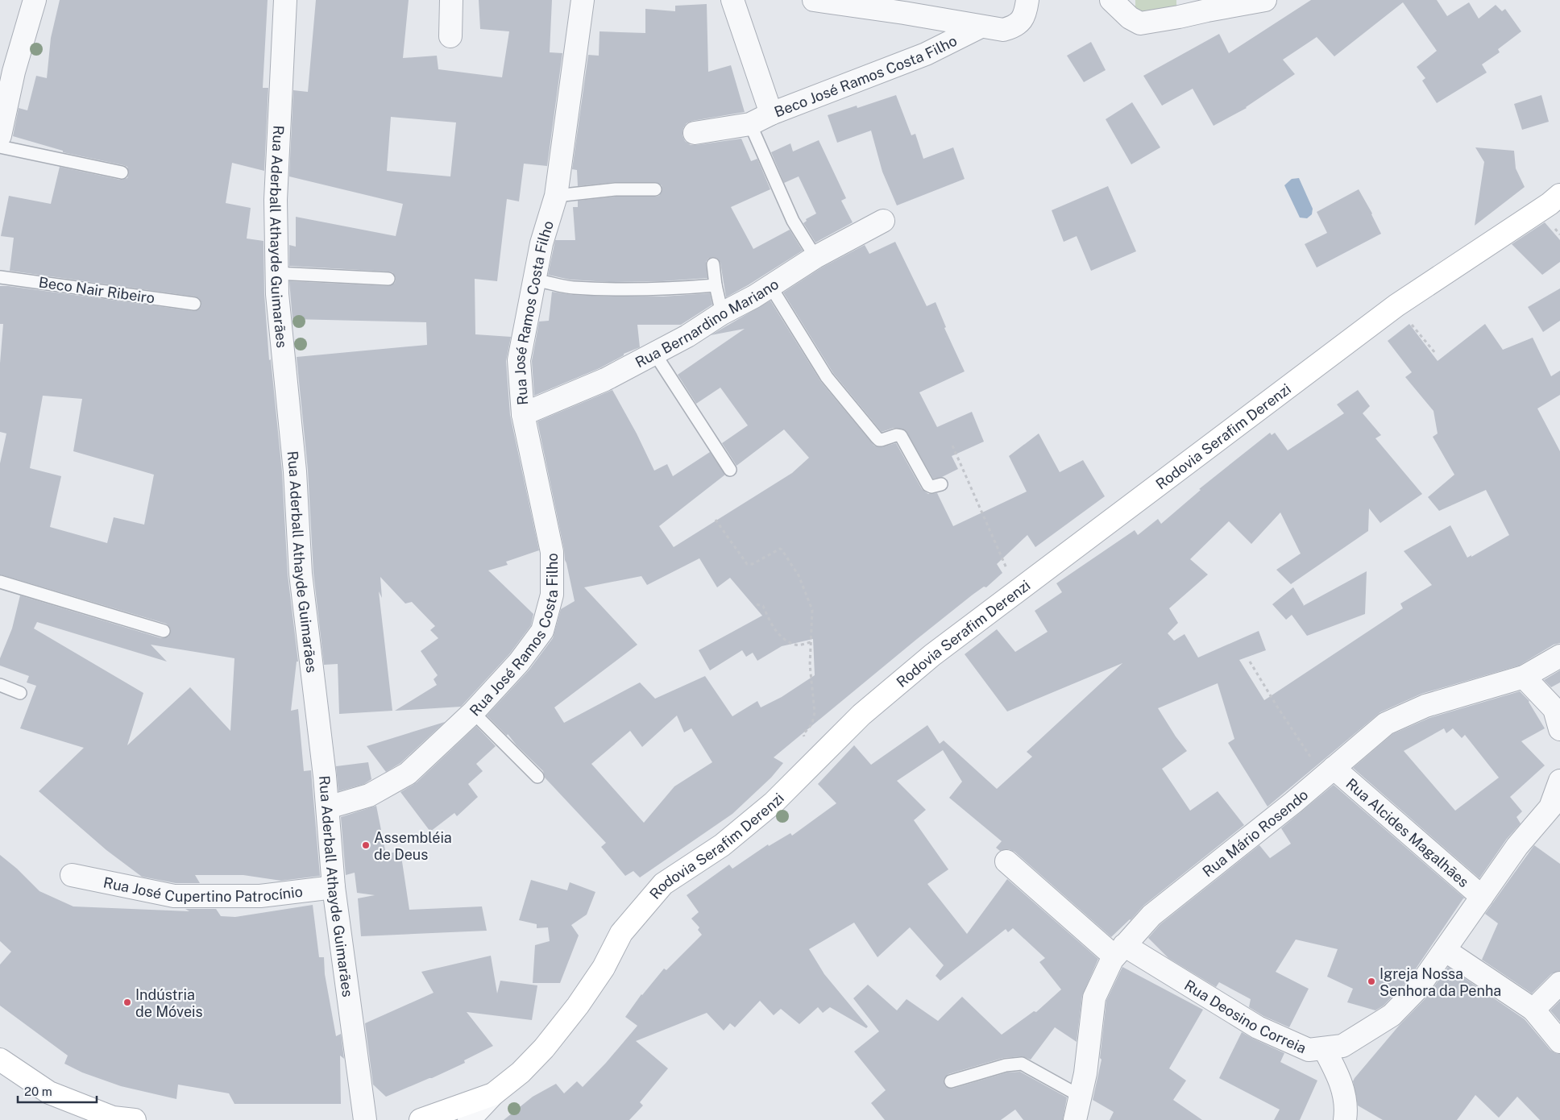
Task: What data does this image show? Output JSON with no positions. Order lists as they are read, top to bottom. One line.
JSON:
{"streets":{"main road":["Rodovia Serafim Derenzi"],"street":["Beco José Ramos Costa Filho","Rua Aderball Athayde Guimarães","Rua José Ramos Costa Filho","Rua Bernardino Mariano","Rua Mário Rosendo","Rua Alcides Magalhães","Rua José Cupertino Patrocínio","Rua Deosino Correia"],"lane":["Beco Nair Ribeiro"]},"crossings":[["Rua Aderball Athayde Guimarães","Rua José Ramos Costa Filho"],["Rua Aderball Athayde Guimarães","Rua José Cupertino Patrocínio"],["Rua José Ramos Costa Filho","Rua Bernardino Mariano"],["Rua Mário Rosendo","Rua Alcides Magalhães"],["Rua Mário Rosendo","Rua Deosino Correia"],["Rua Alcides Magalhães","Rua Deosino Correia"]],"places":["Assembléia de Deus","Igreja Nossa Senhora da Penha","Indústria de Móveis"],"scale_bar":"20 m"}
